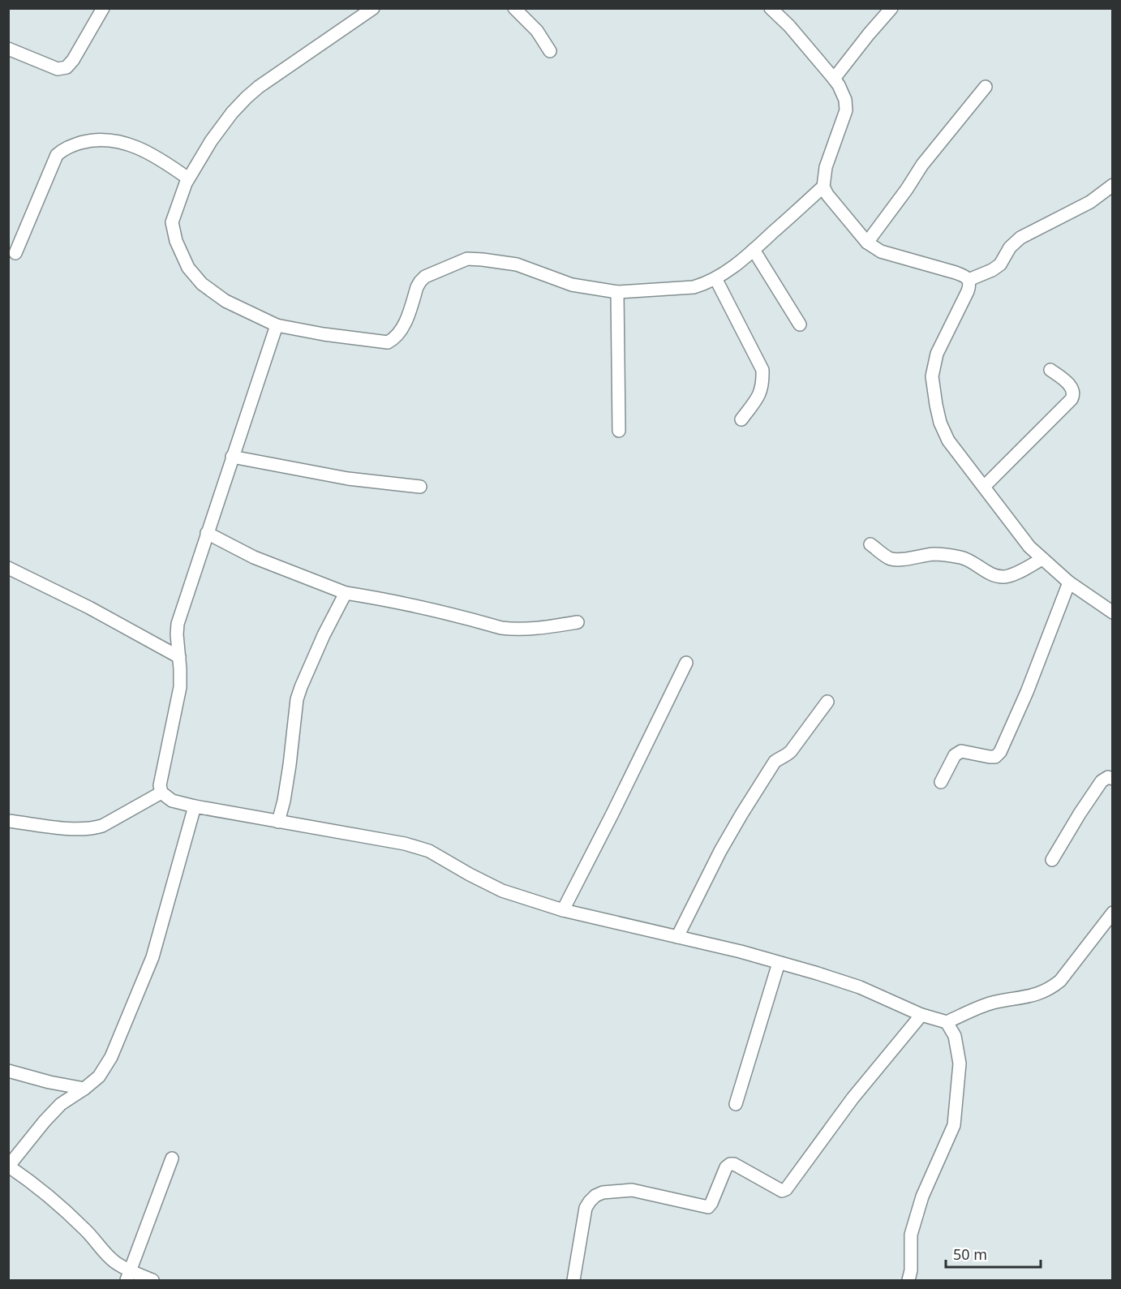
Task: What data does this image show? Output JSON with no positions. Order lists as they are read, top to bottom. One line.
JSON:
{"scale_bar":"50 m"}
